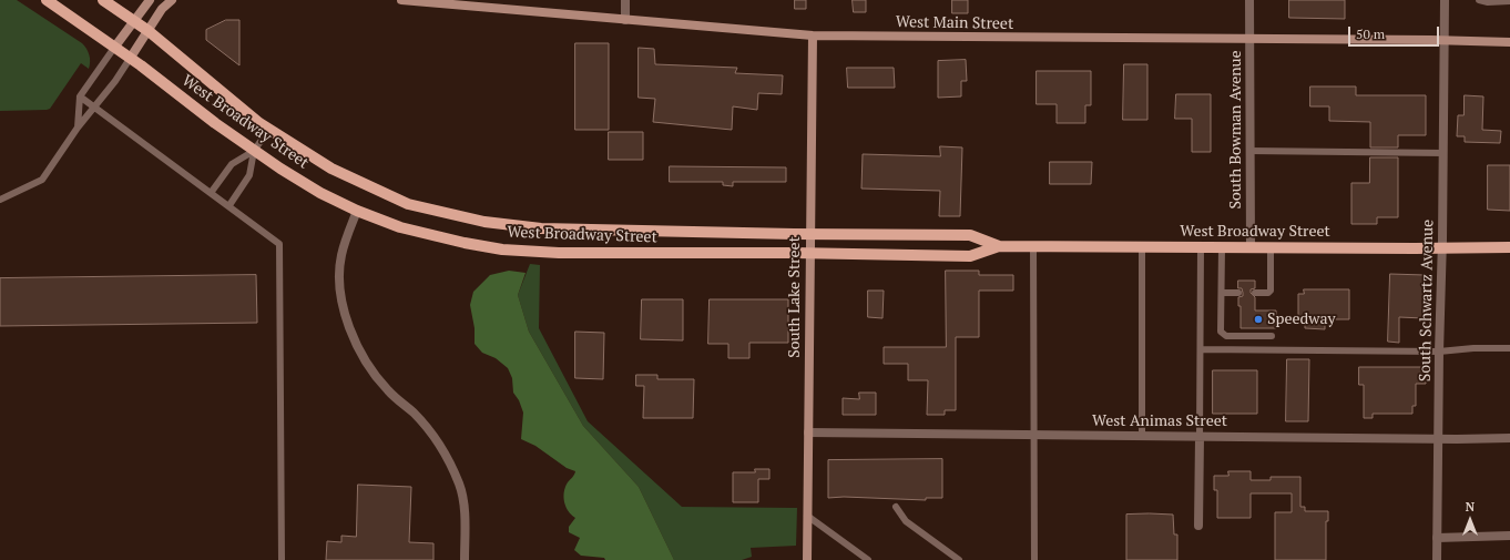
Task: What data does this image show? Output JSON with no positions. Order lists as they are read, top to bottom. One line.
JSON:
{"streets":{"main road":["West Main Street","West Broadway Street","South Lake Street"],"street":["South Bowman Avenue","South Schwartz Avenue","West Animas Street"]},"crossings":[["West Main Street","South Bowman Avenue"],["West Main Street","South Lake Street"],["West Main Street","South Schwartz Avenue"],["West Broadway Street","South Bowman Avenue"],["West Broadway Street","South Lake Street"],["West Broadway Street","South Schwartz Avenue"],["South Lake Street","West Animas Street"],["South Schwartz Avenue","West Animas Street"]],"places":["Speedway"],"scale_bar":"50 m","north":"top"}
